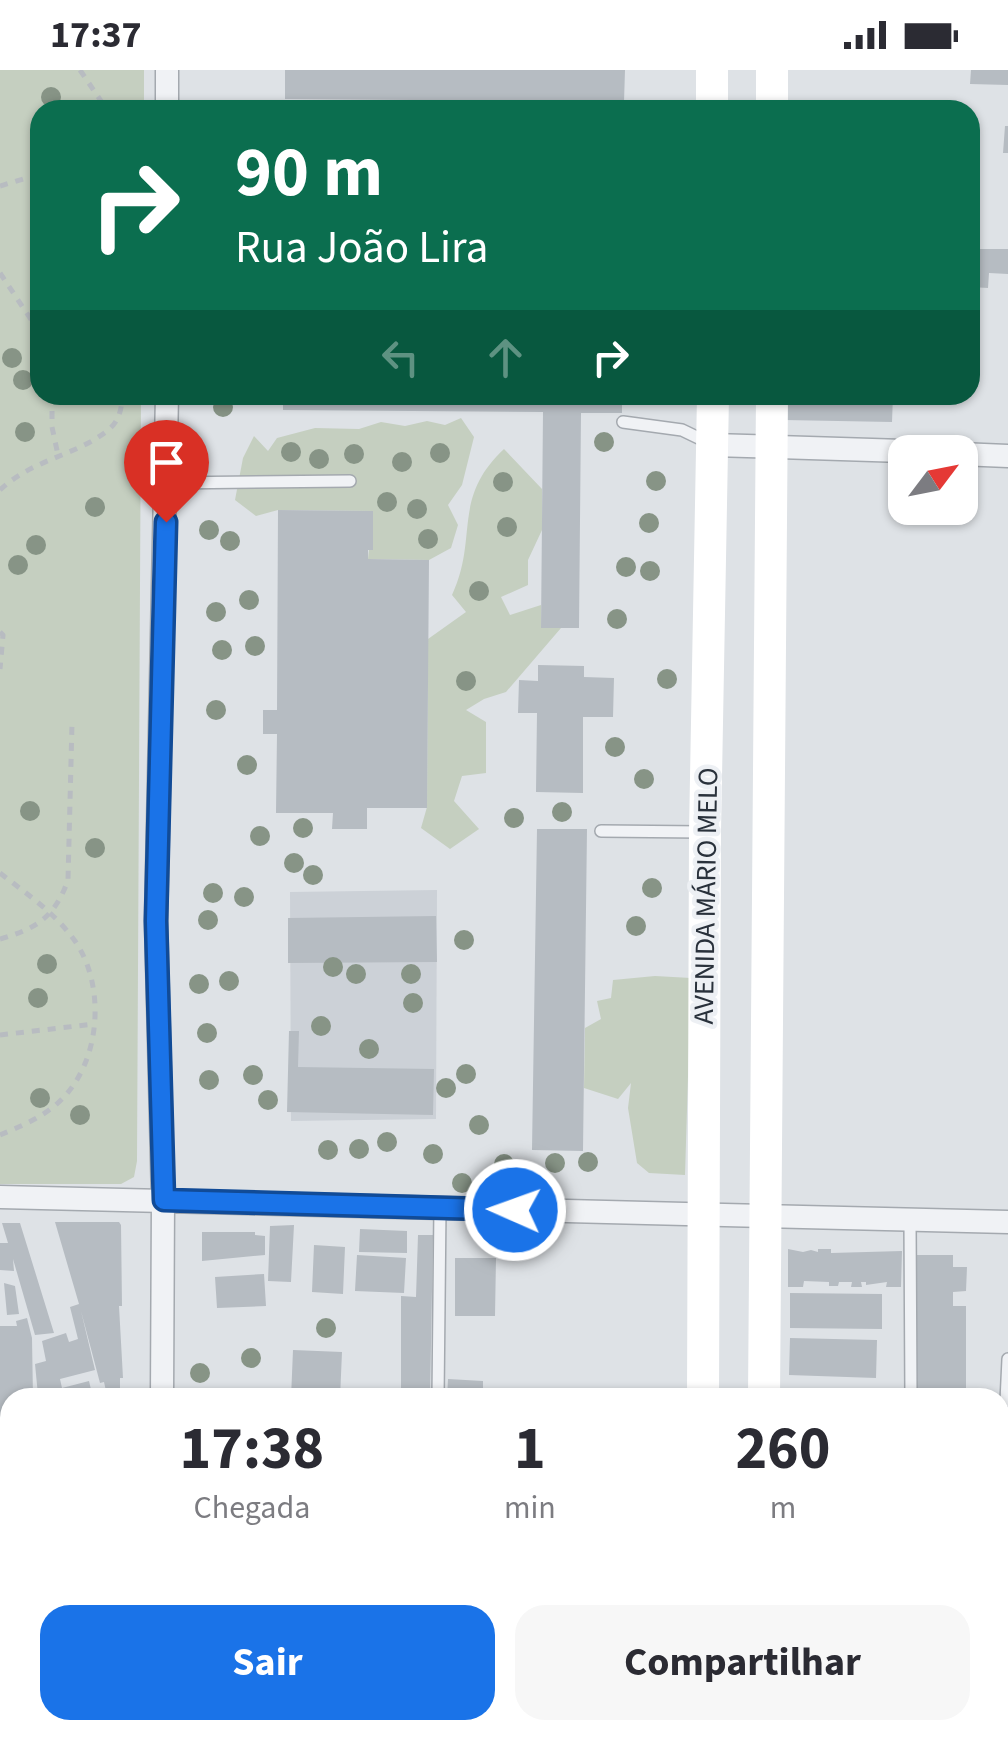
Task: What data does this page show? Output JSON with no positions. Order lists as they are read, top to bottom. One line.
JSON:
{"streets":{"main road":["AVENIDA MÁRIO MELO"]},"north":"top right","page":{"status":"17:37","turn":["90 m","Rua João Lira"],"eta":["17:38","Chegada","1","min","260","m"],"buttons":["Sair","Compartilhar"]}}
